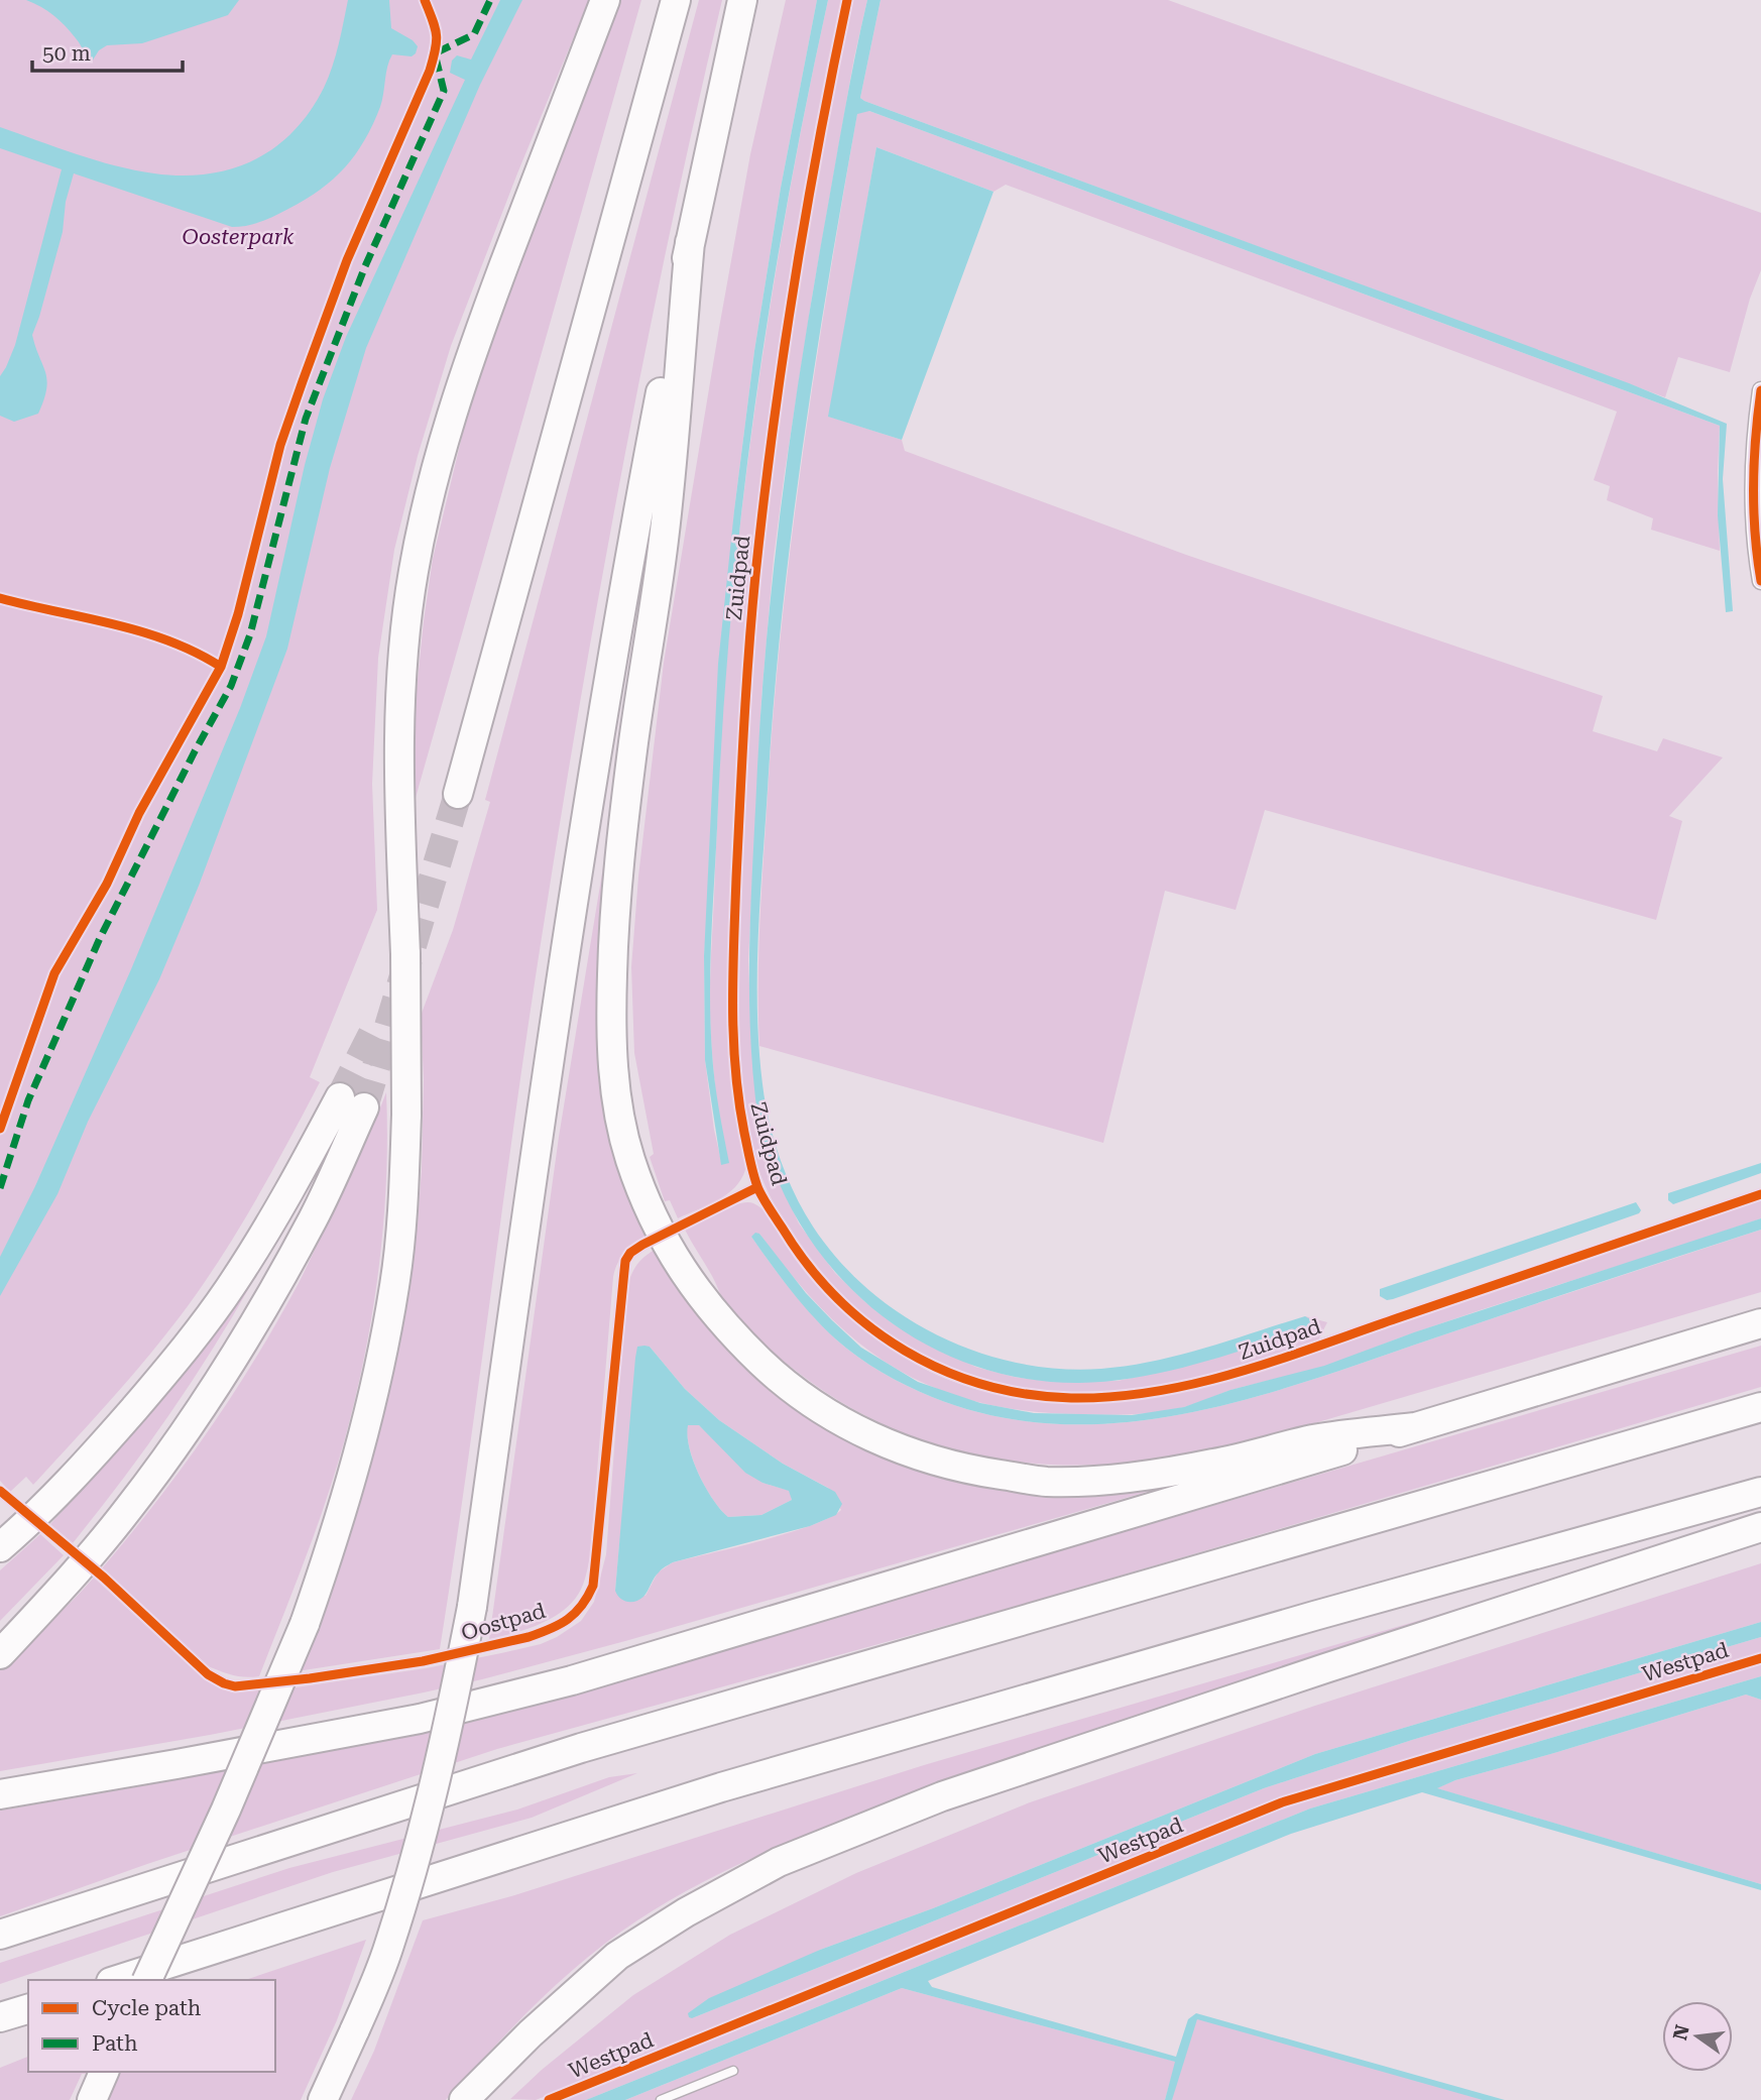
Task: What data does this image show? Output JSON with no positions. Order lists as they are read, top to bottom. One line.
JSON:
{"streets":{"lane":["Zuidpad"],"cycle path":["Oostpad","Westpad"]},"parks":["Oosterpark"],"legend":["Cycle path","Path"],"scale_bar":"50 m","north":"left"}
